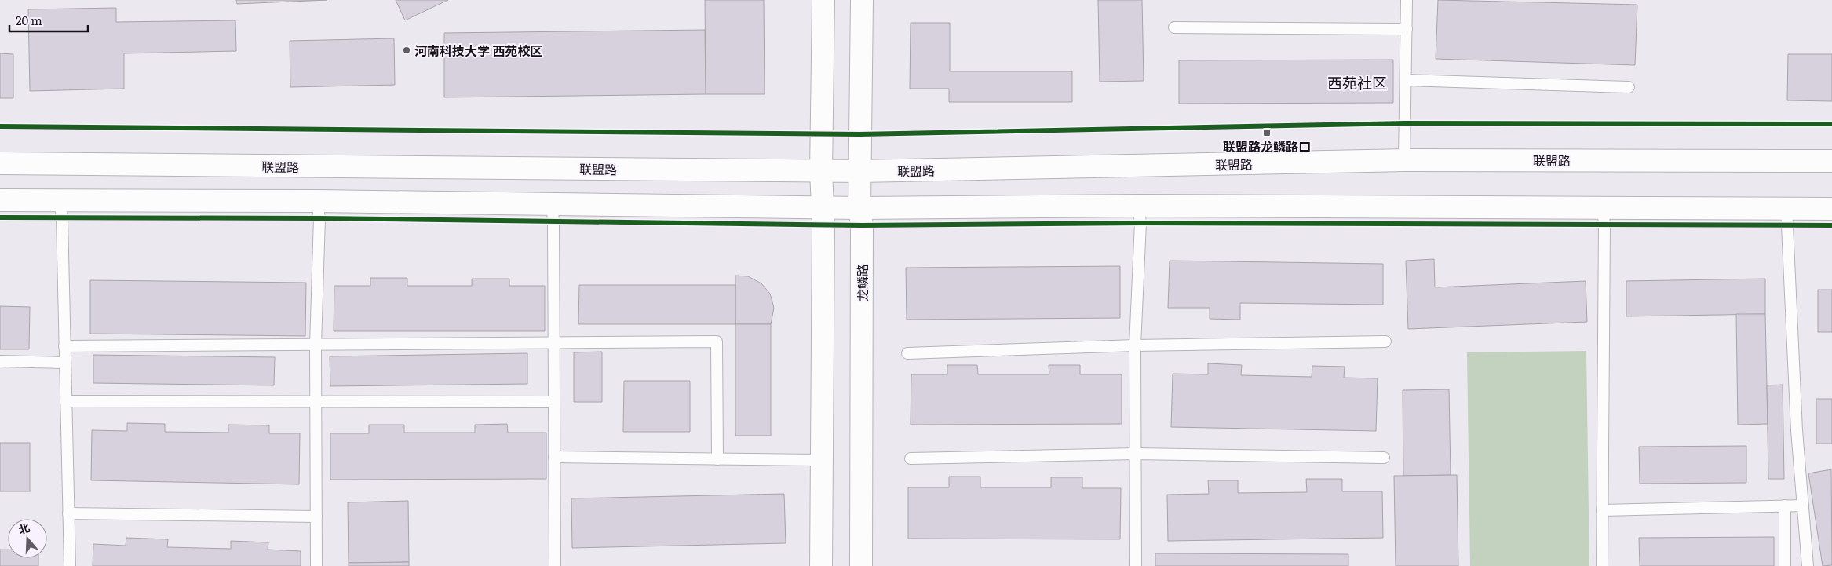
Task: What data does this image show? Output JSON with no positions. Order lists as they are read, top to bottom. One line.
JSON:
{"streets":{"main road":["联盟路","龙鳞路"]},"crossings":[["联盟路","龙鳞路"]],"districts":["西苑社区"],"places":{"other":["河南科技大学 西苑校区"],"transit":["联盟路龙鳞路口"]},"scale_bar":"20 m","north":"top"}
